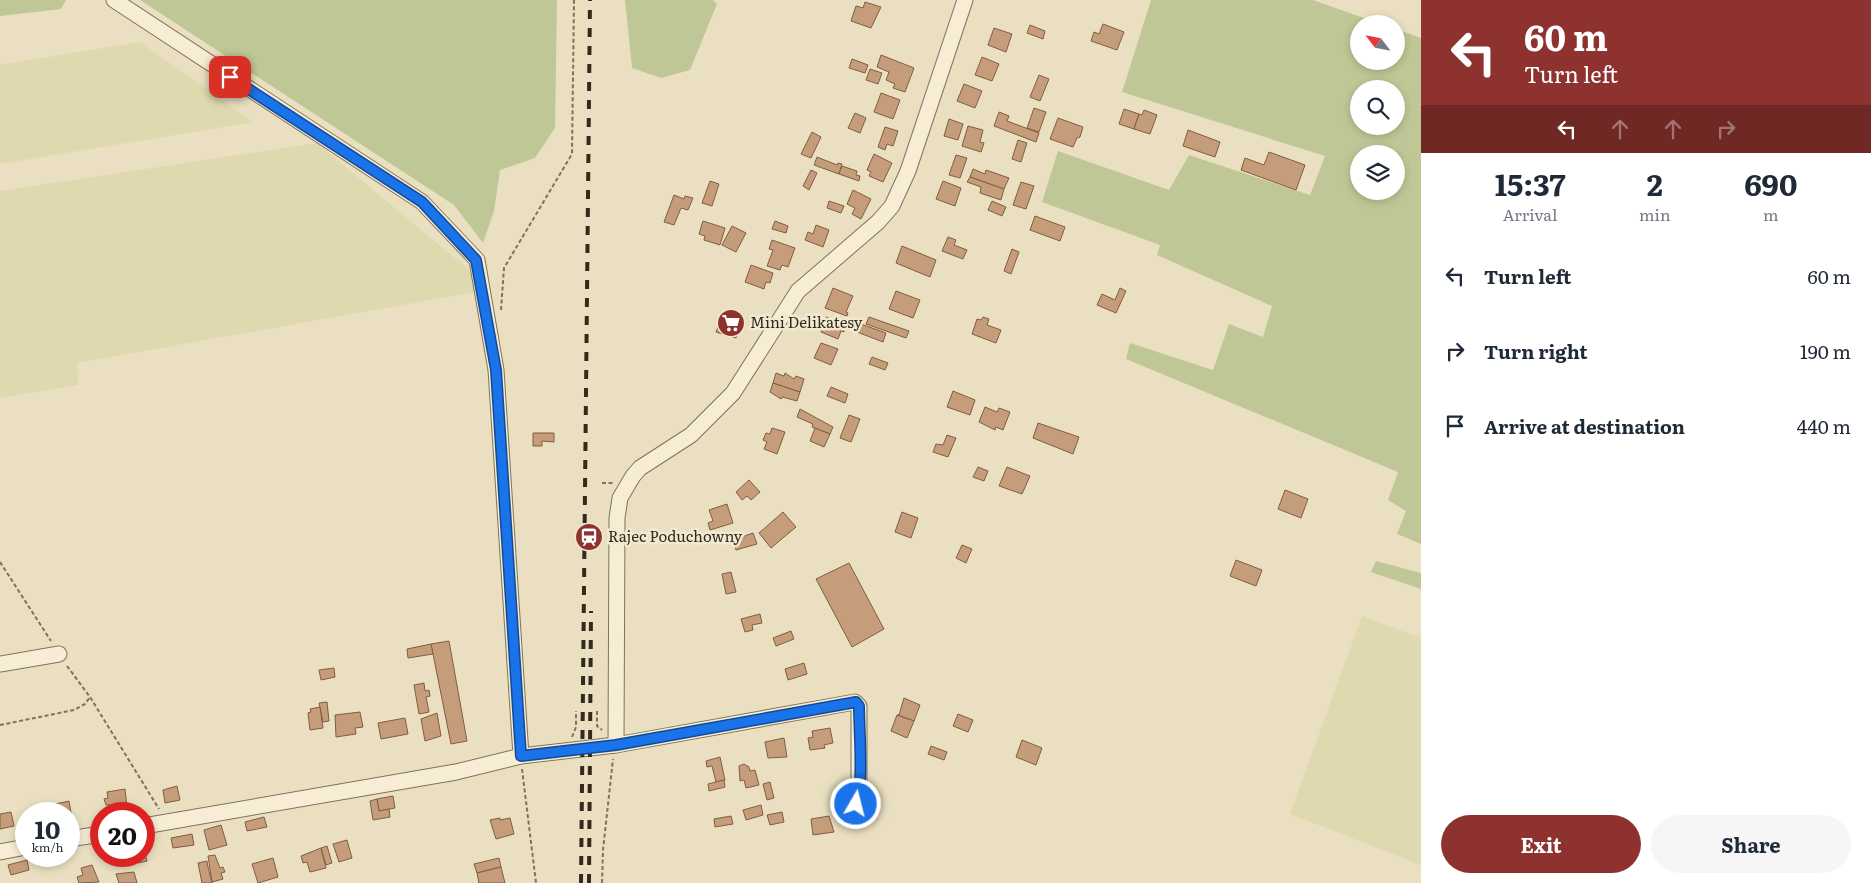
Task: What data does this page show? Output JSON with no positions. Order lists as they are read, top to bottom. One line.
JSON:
{"places":{"supermarket":["Mini Delikatesy"],"station":["Rajec Poduchowny"]},"north":"top left","page":{"turn":["60 m","Turn left"],"eta":["15:37","Arrival","2","min","690","m"],"list":[{"name":"Turn left","value":"60 m"},{"name":"Turn right","value":"190 m"},{"name":"Arrive at destination","value":"440 m"}],"speed":"10 km/h","limit":"20","buttons":["Exit","Share"]}}
